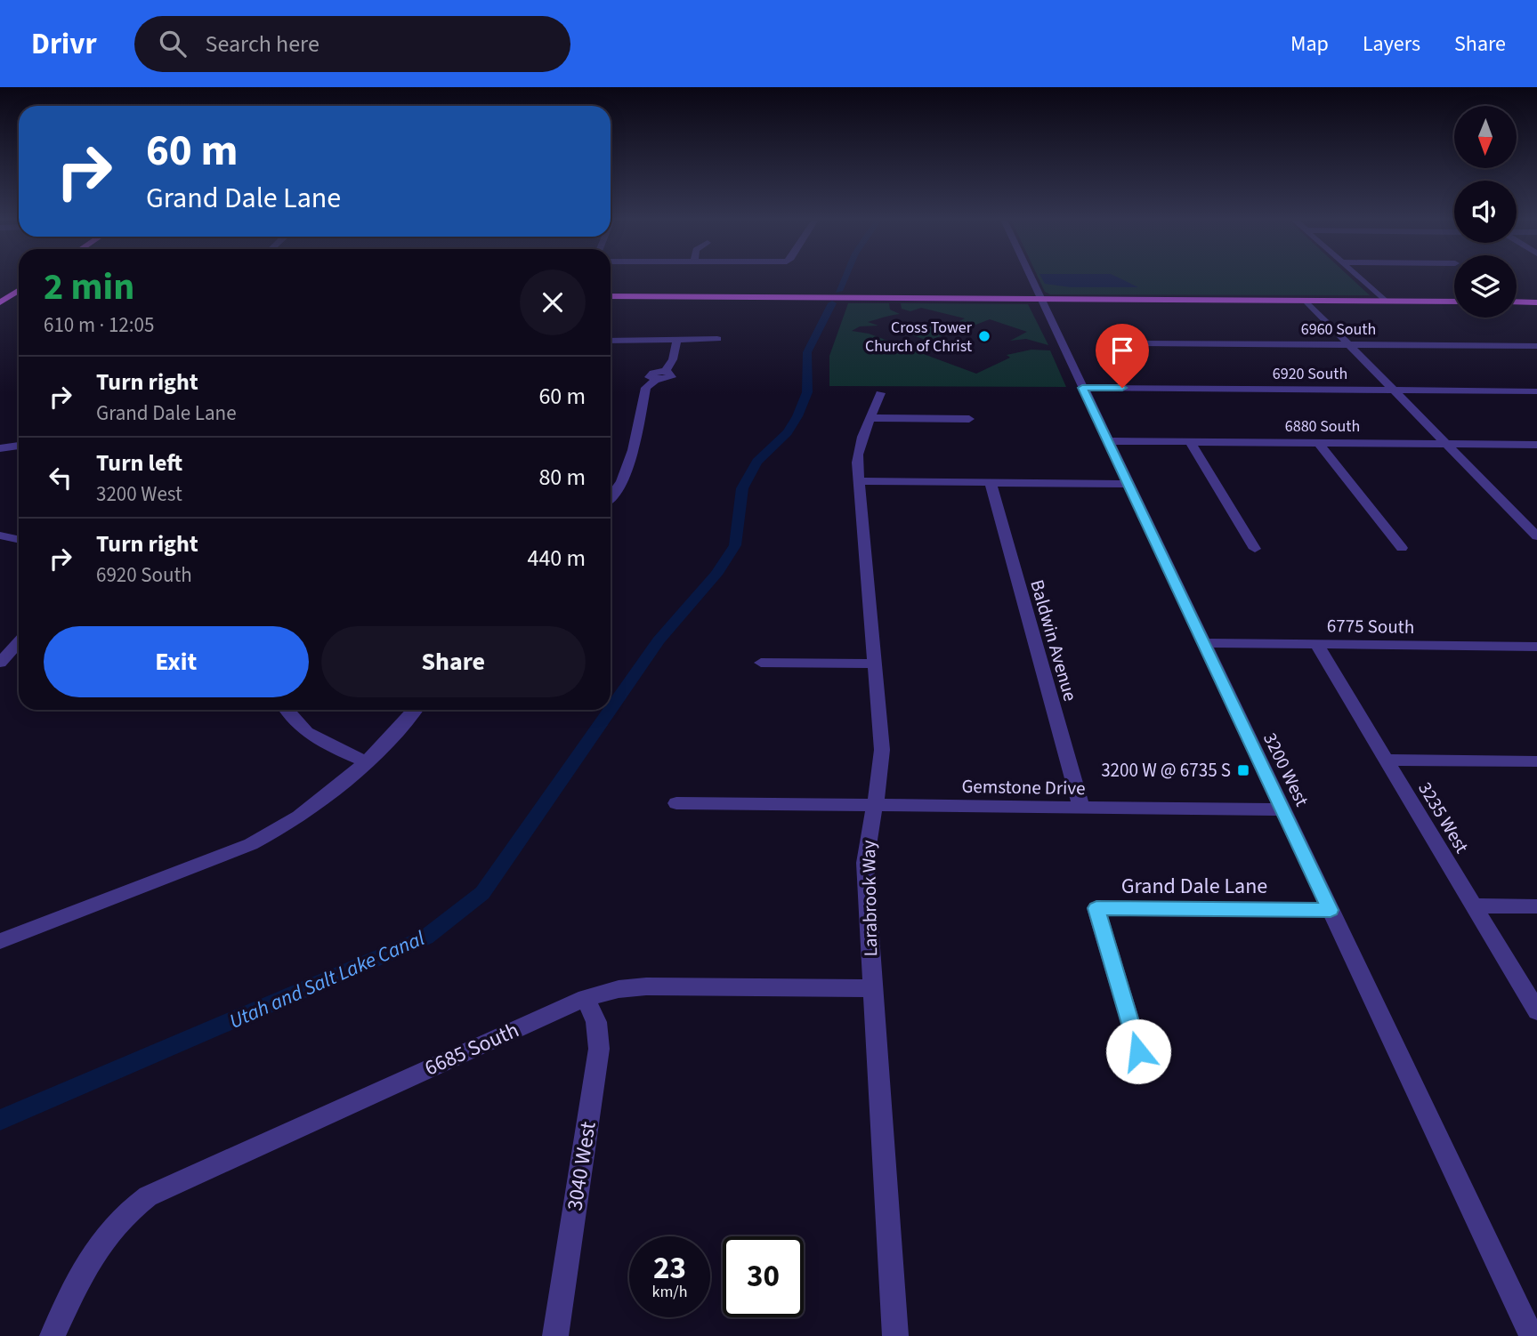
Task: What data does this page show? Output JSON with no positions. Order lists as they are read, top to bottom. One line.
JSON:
{"streets":{"street":["6960 South","6920 South","6880 South","6775 South","Baldwin Avenue","3200 West","Gemstone Drive","3235 West","Grand Dale Lane","Larabrook Way","6685 South","3040 West"]},"crossings":[["6920 South","3200 West"],["6880 South","3200 West"],["6775 South","3200 West"],["6775 South","3235 West"],["Baldwin Avenue","Gemstone Drive"],["3200 West","Gemstone Drive"],["3200 West","Grand Dale Lane"],["Gemstone Drive","Larabrook Way"],["Larabrook Way","6685 South"],["6685 South","3040 West"]],"water":["Utah and Salt Lake Canal"],"places":{"other":["Cross Tower Church of Christ"],"transit":["3200 W @ 6735 S"]},"north":"bottom","page":{"header":"Drivr","search":"Search here","nav":["Map","Layers","Share"],"turn":["60 m","Grand Dale Lane"],"heading":["2 min","610 m · 12:05"],"list":[{"name":"Turn right","note":"Grand Dale Lane","value":"60 m"},{"name":"Turn left","note":"3200 West","value":"80 m"},{"name":"Turn right","note":"6920 South","value":"440 m"}],"buttons":["Exit","Share"],"speed":"23 km/h","limit":"30"}}
